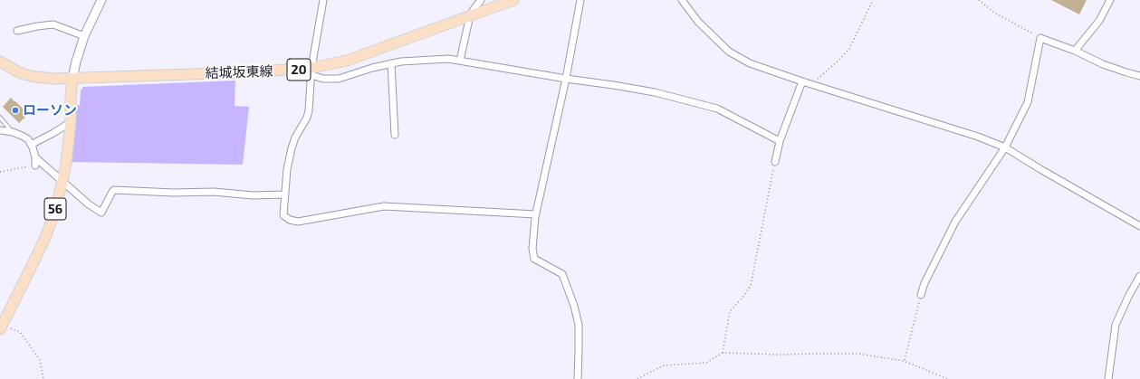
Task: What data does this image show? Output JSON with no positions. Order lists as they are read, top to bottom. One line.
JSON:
{"streets":{"main road":["20","結城坂東線","56"]},"crossings":[["結城坂東線","56"]],"places":["ローソン"]}
